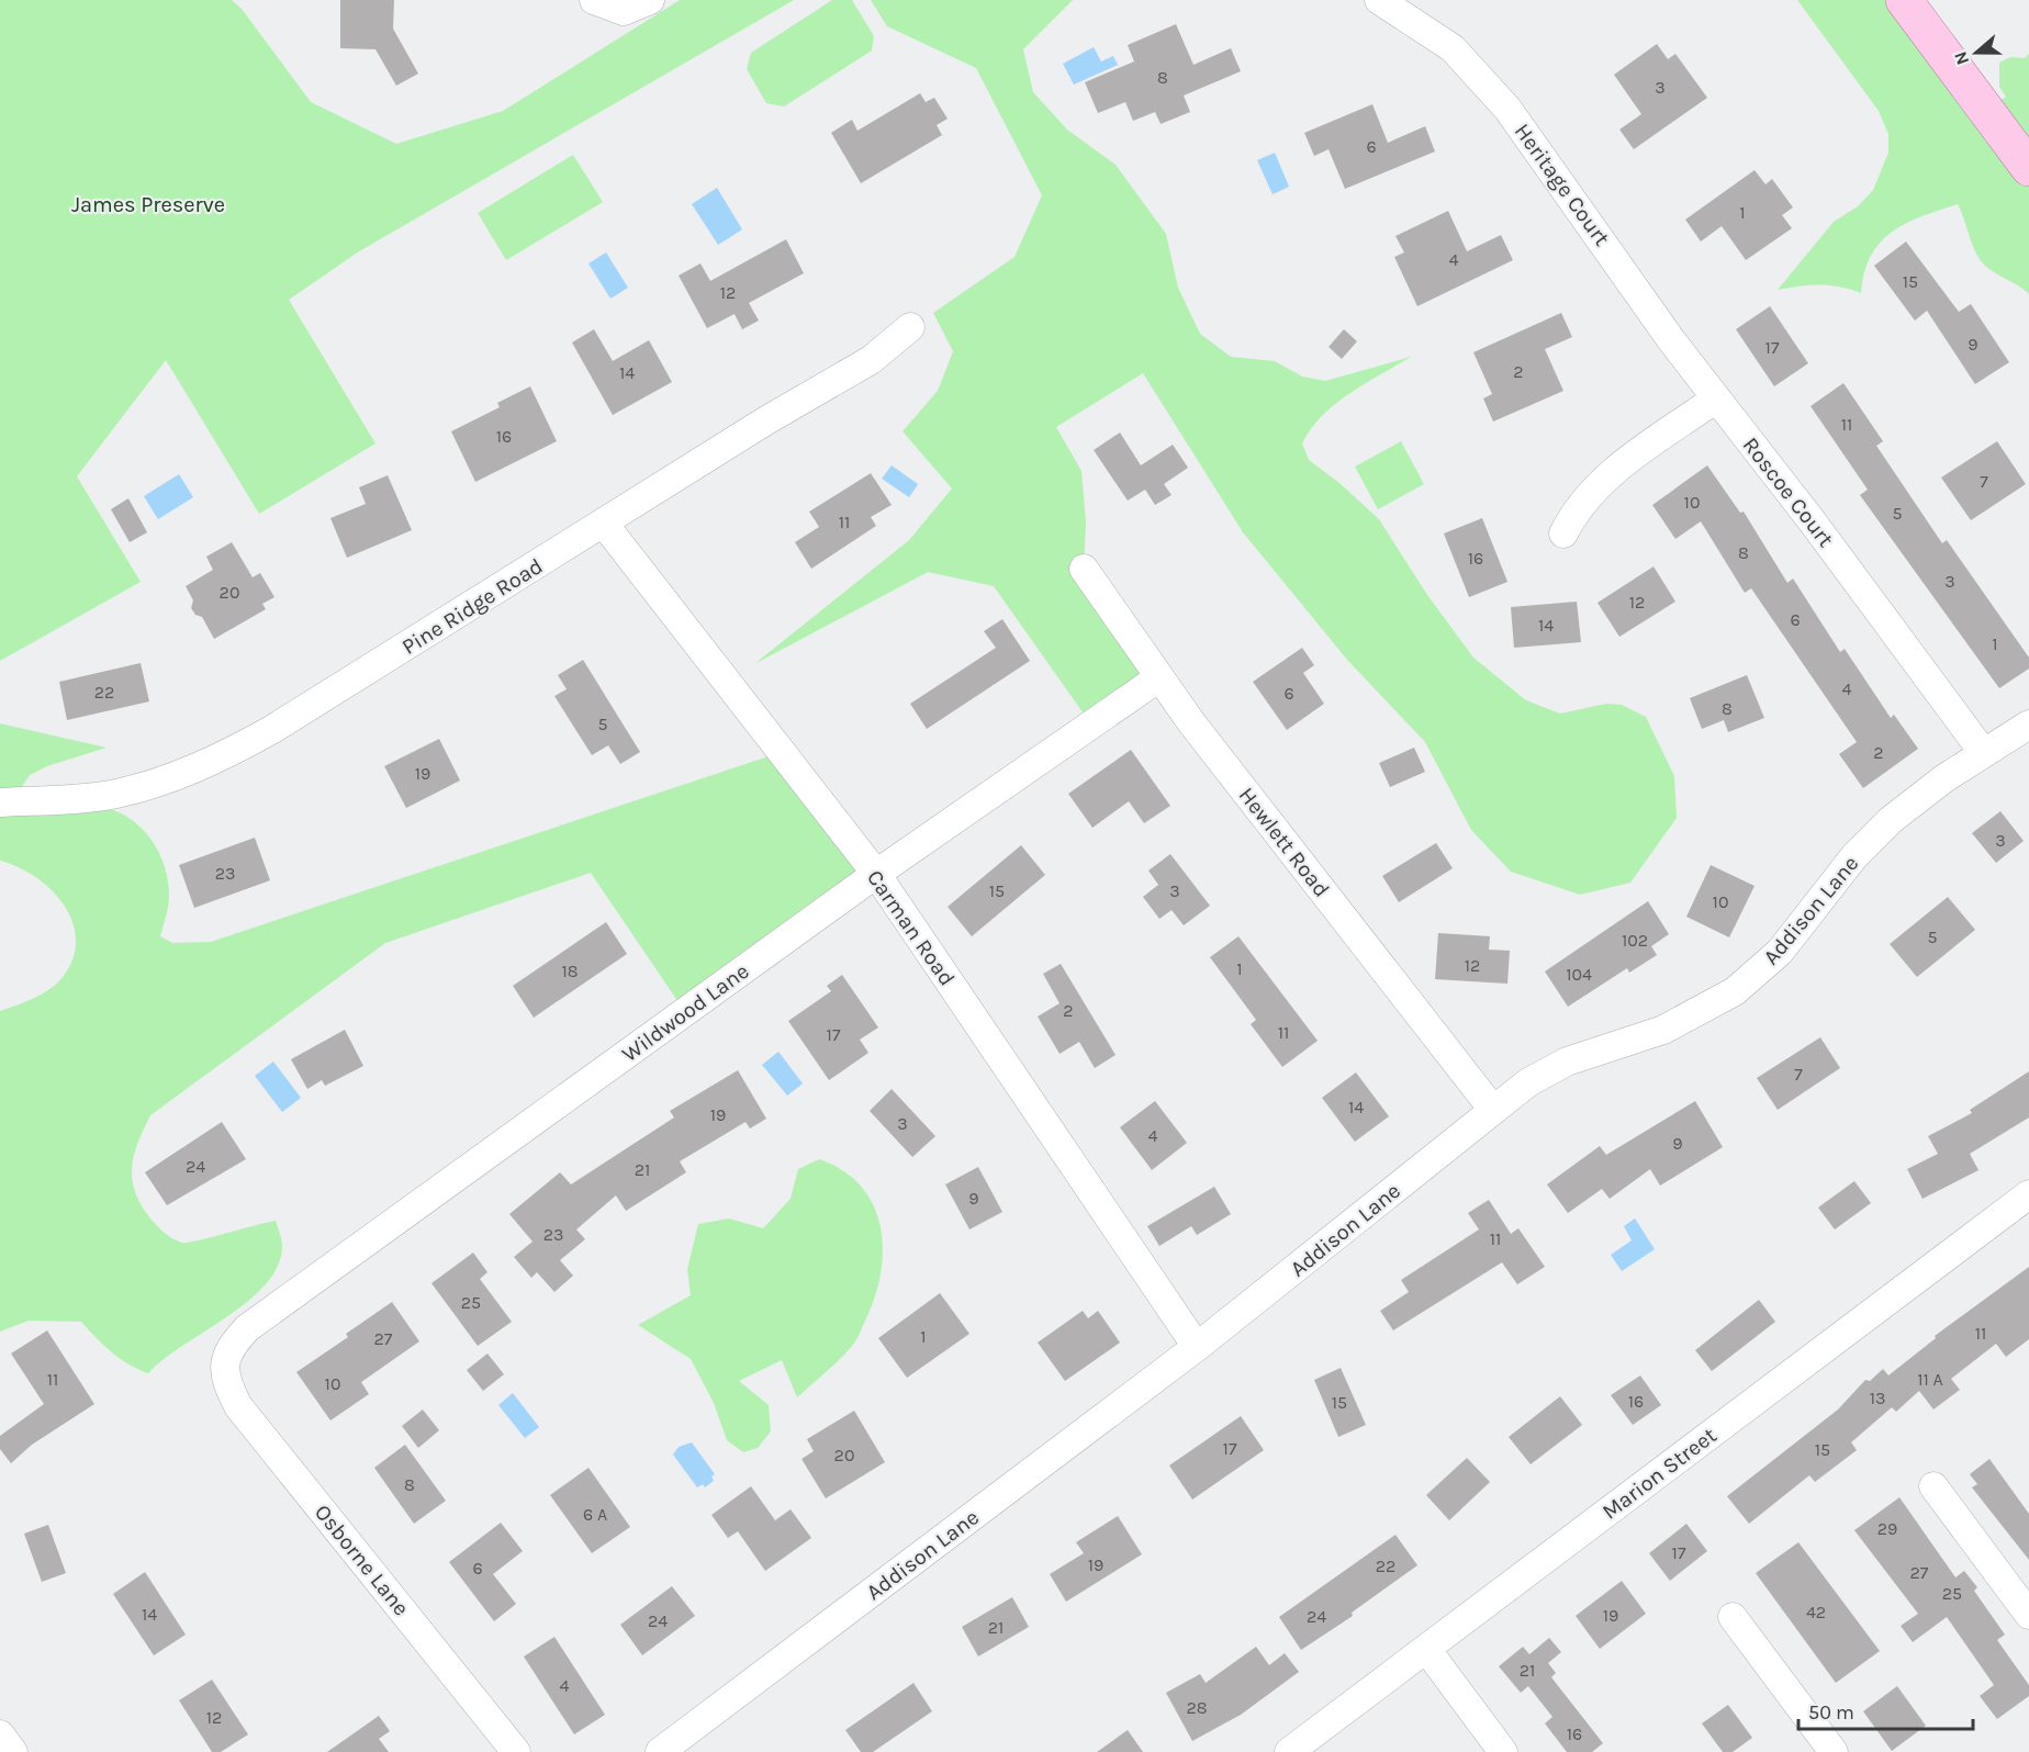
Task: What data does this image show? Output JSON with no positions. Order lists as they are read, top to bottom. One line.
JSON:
{"streets":{"street":["Heritage Court","Roscoe Court","Pine Ridge Road","Hewlett Road","Addison Lane","Carman Road","Wildwood Lane","Marion Street","Osborne Lane"]},"crossings":[["Heritage Court","Roscoe Court"],["Roscoe Court","Addison Lane"],["Pine Ridge Road","Carman Road"],["Hewlett Road","Addison Lane"],["Hewlett Road","Wildwood Lane"],["Addison Lane","Carman Road"],["Carman Road","Wildwood Lane"],["Wildwood Lane","Osborne Lane"]],"parks":["James Preserve"],"house_numbers":["8","3","6","1","4","15","12","9","17","2","14","11","16","7","10","5","11","8","16","3","20","12","6","14","1","4","22","6","8","5","2","19","3","23","15","3","10","5","102","12","1","18","104","2","11","17","7","14","19","3","4","9","24","21","9","23","11","25","11","1","27","11","11 A","10","13","16","15","17","15","20","8","6 A","29","17","19","22","6","27","25","42","14","19","24","24","21","21","4","28","12","16"],"scale_bar":"50 m","north":"left"}
